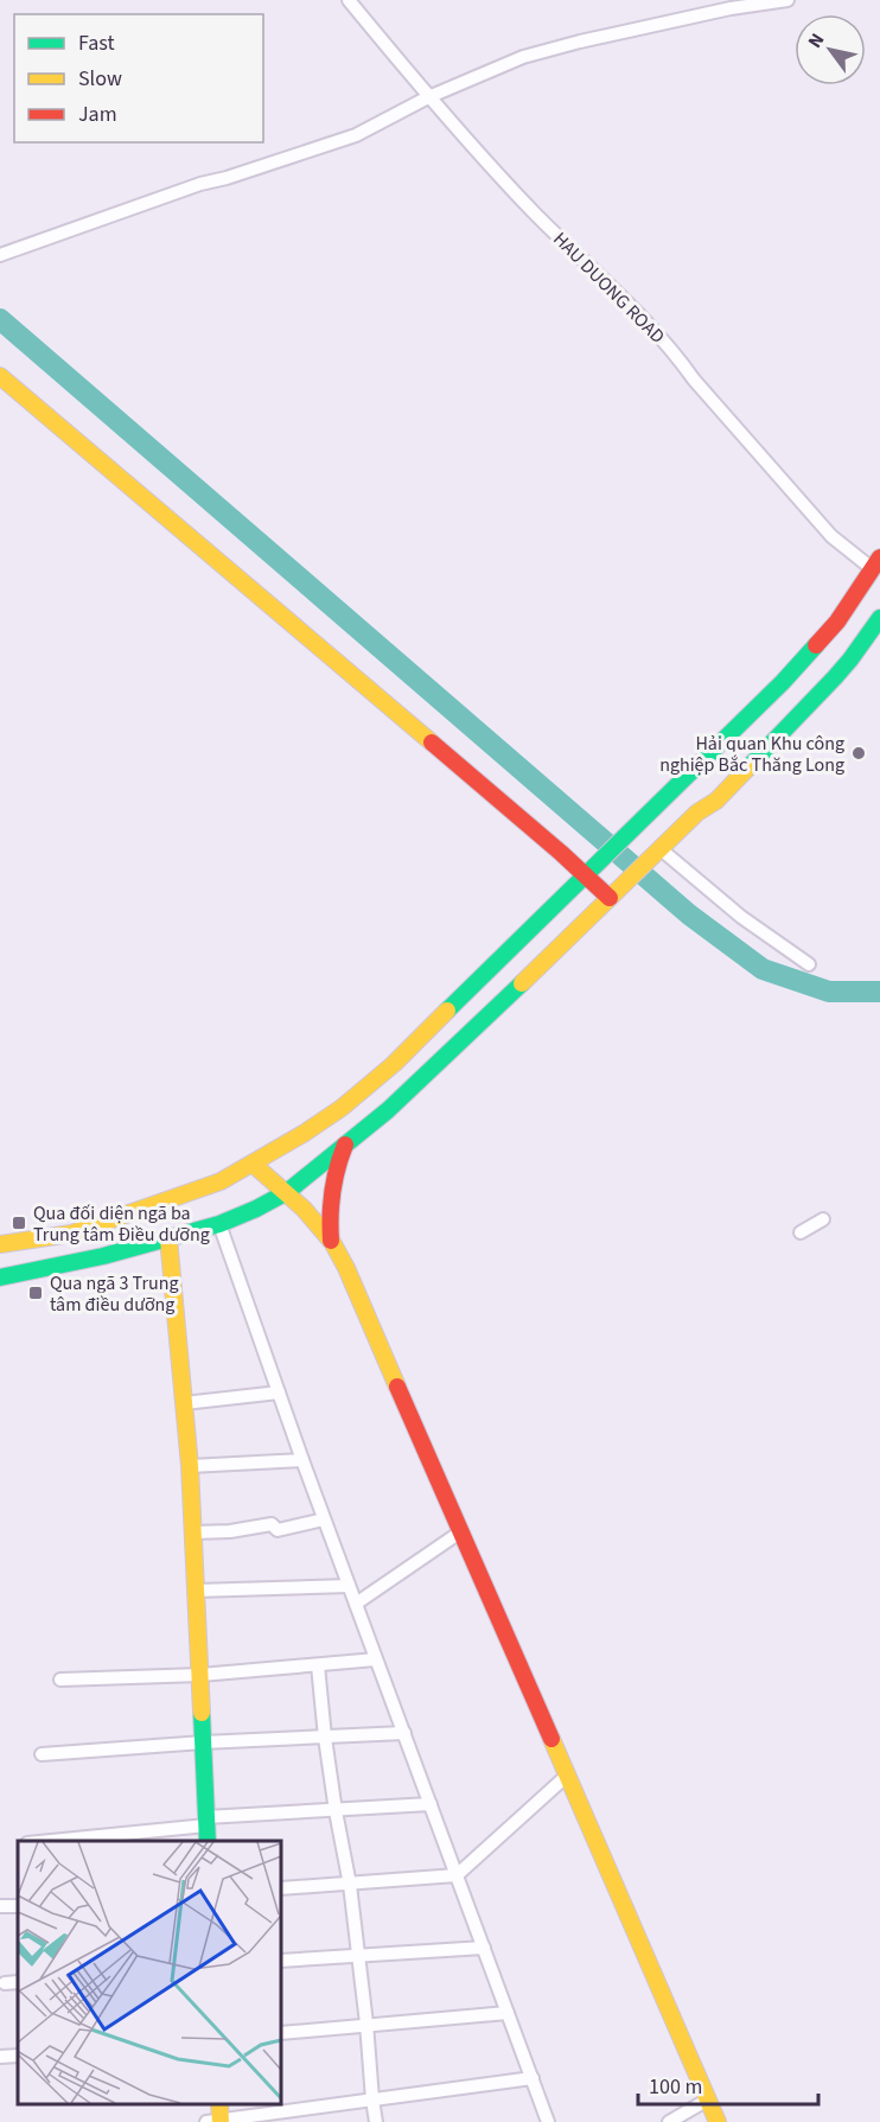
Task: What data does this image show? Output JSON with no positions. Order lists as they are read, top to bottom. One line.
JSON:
{"streets":{"street":["HAU DUONG ROAD"]},"places":{"other":["Hải quan Khu công nghiệp Bắc Thăng Long"],"transit":["Qua đối diện ngã ba Trung tâm Điều dưỡng","Qua ngã 3 Trung tâm điều dưỡng"]},"legend":["Fast","Slow","Jam"],"scale_bar":"100 m","north":"top left"}
